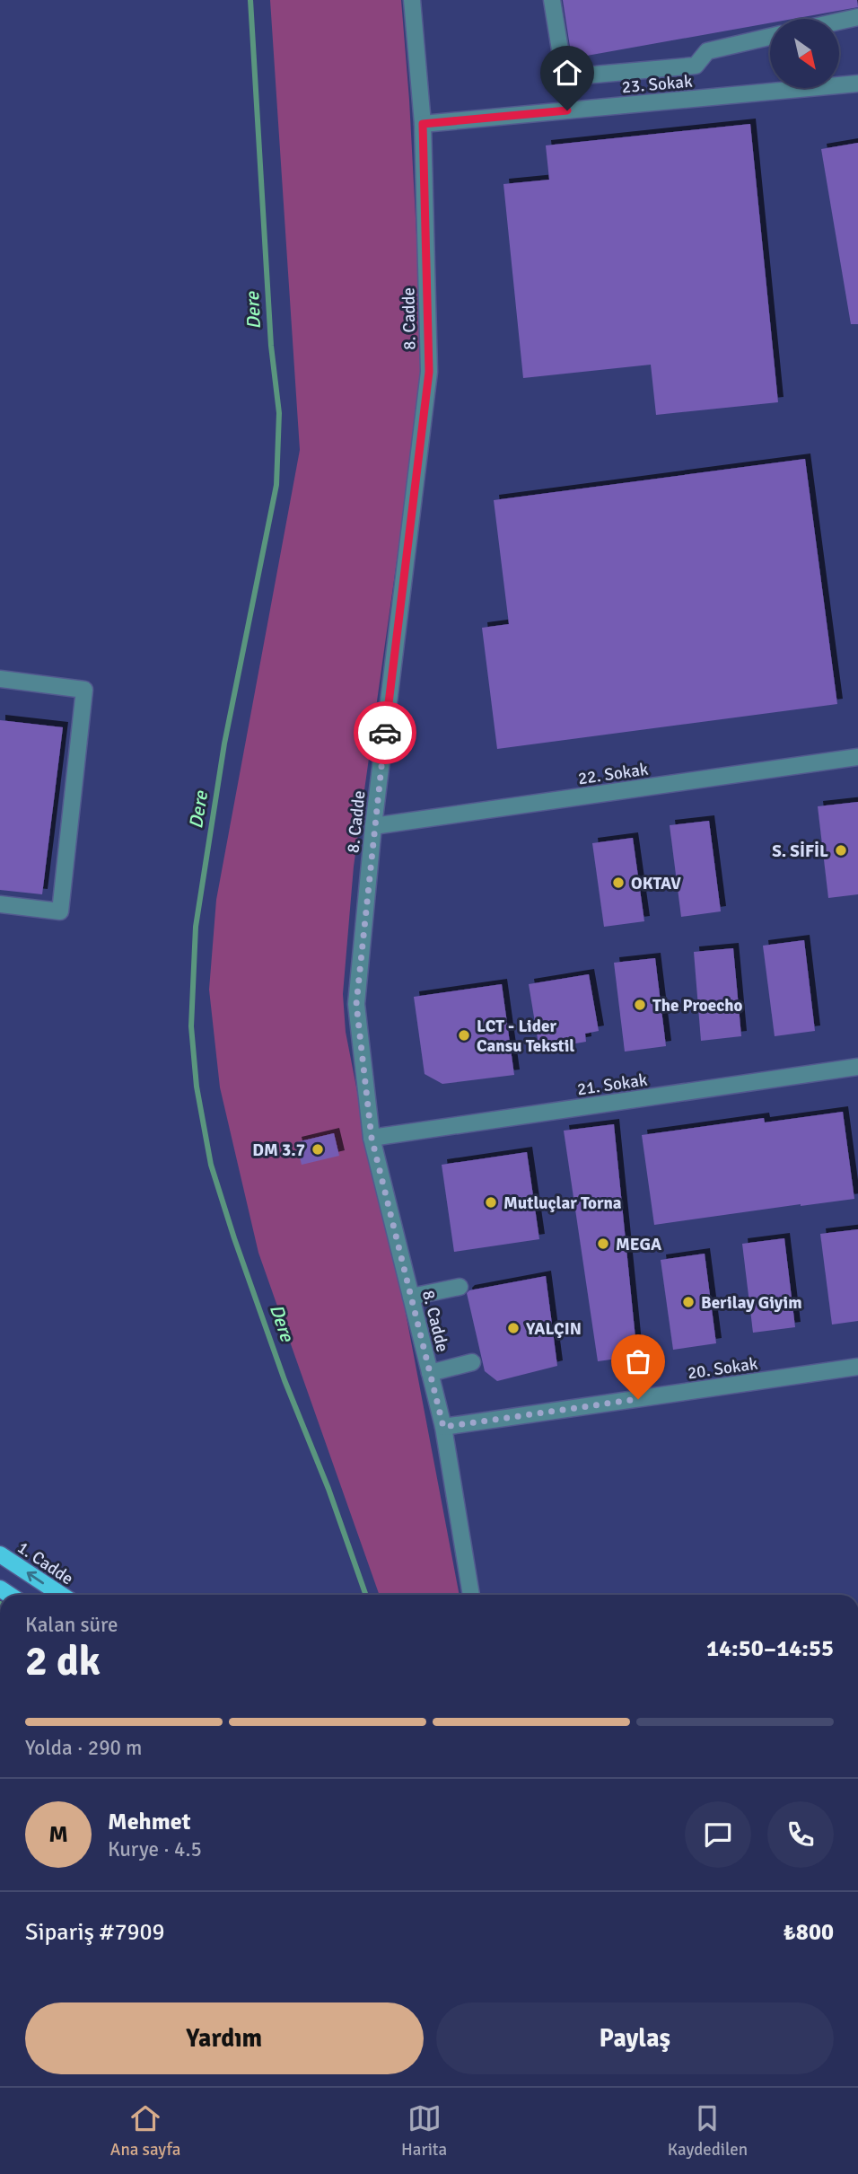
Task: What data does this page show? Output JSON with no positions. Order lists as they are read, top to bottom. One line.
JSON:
{"streets":{"main road":["1. Cadde"],"street":["23. Sokak","8. Cadde","22. Sokak","21. Sokak","20. Sokak"]},"crossings":[["23. Sokak","8. Cadde"],["8. Cadde","22. Sokak"],["8. Cadde","21. Sokak"],["8. Cadde","20. Sokak"]],"one_way":["1. Cadde"],"water":["Dere"],"places":["S. SİFİL","OKTAV","The Proecho","LCT - Lider Cansu Tekstil","DM 3.7","Mutluçlar Torna","MEGA","Berilay Giyim","YALÇIN"],"north":"bottom right","page":{"heading":["2 dk","Kalan süre","14:50–14:55"],"panel":["Mehmet","Kurye · 4.5","Sipariş #7909","₺800"],"bar":"Yolda · 290 m","round":"M","buttons":["Yardım","Paylaş"],"tabs":["Ana sayfa","Harita","Kaydedilen"]}}
